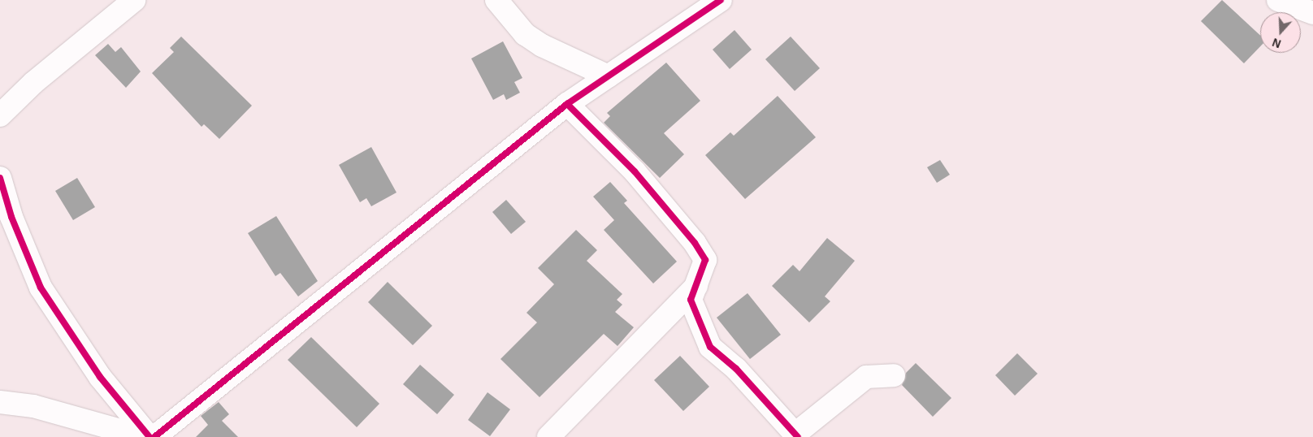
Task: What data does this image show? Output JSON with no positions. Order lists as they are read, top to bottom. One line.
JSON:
{"north":"bottom"}
